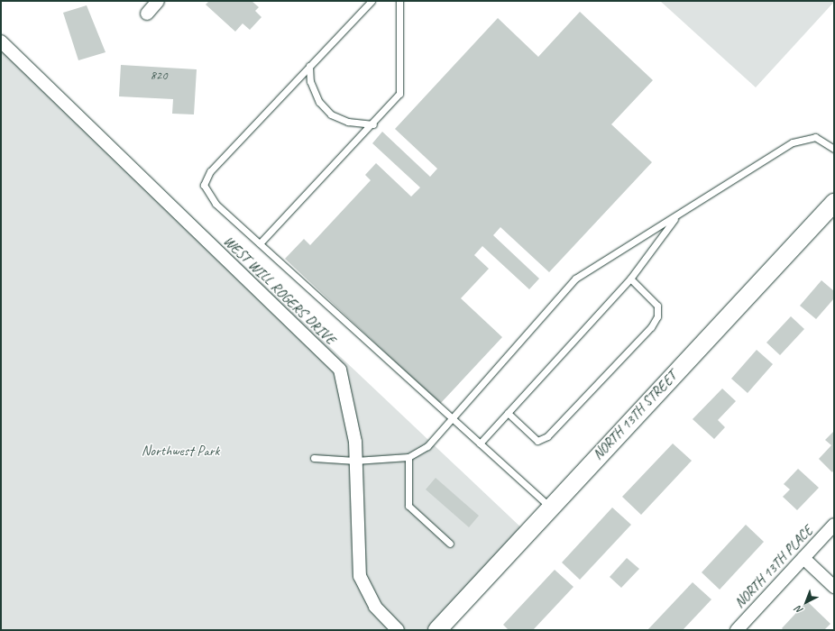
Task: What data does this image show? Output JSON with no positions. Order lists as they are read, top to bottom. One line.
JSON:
{"streets":{"main road":["NORTH 13TH STREET"],"street":["WEST WILL ROGERS DRIVE","NORTH 13TH PLACE"]},"parks":["Northwest Park"],"house_numbers":["820"],"north":"bottom left"}
